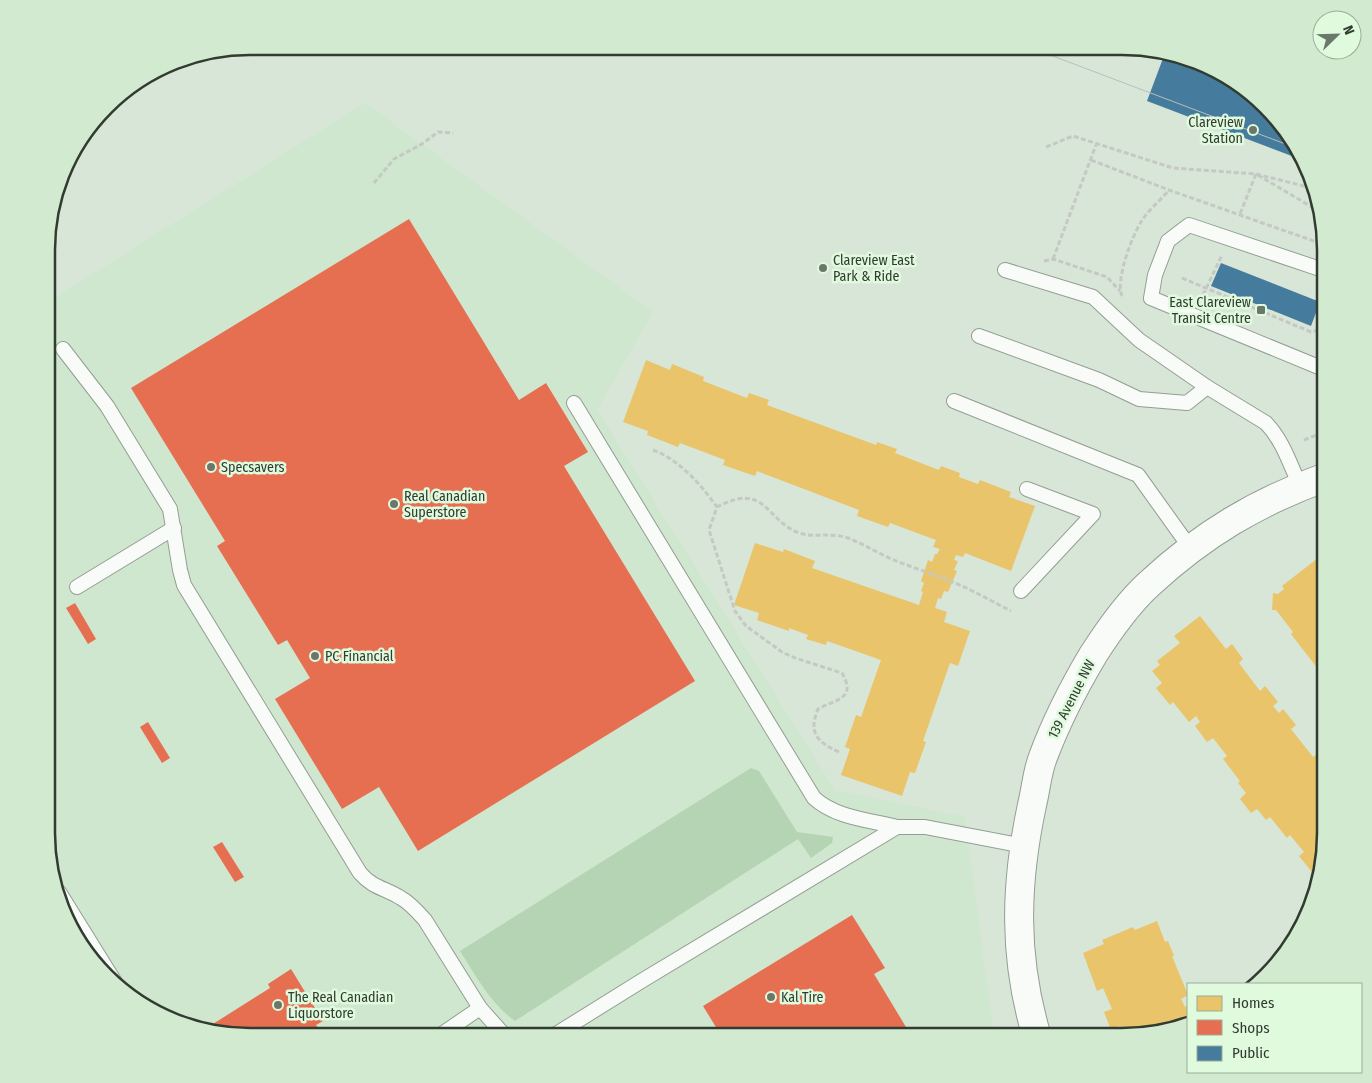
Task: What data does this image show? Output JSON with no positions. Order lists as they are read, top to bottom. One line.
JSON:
{"streets":{"street":["139 Avenue NW"]},"places":{"other":["Clareview Station","Clareview East Park & Ride","Specsavers","Real Canadian Superstore","PC Financial","Kal Tire","The Real Canadian Liquorstore"],"transit":["East Clareview Transit Centre"]},"legend":["Homes","Shops","Public"],"north":"top right"}
